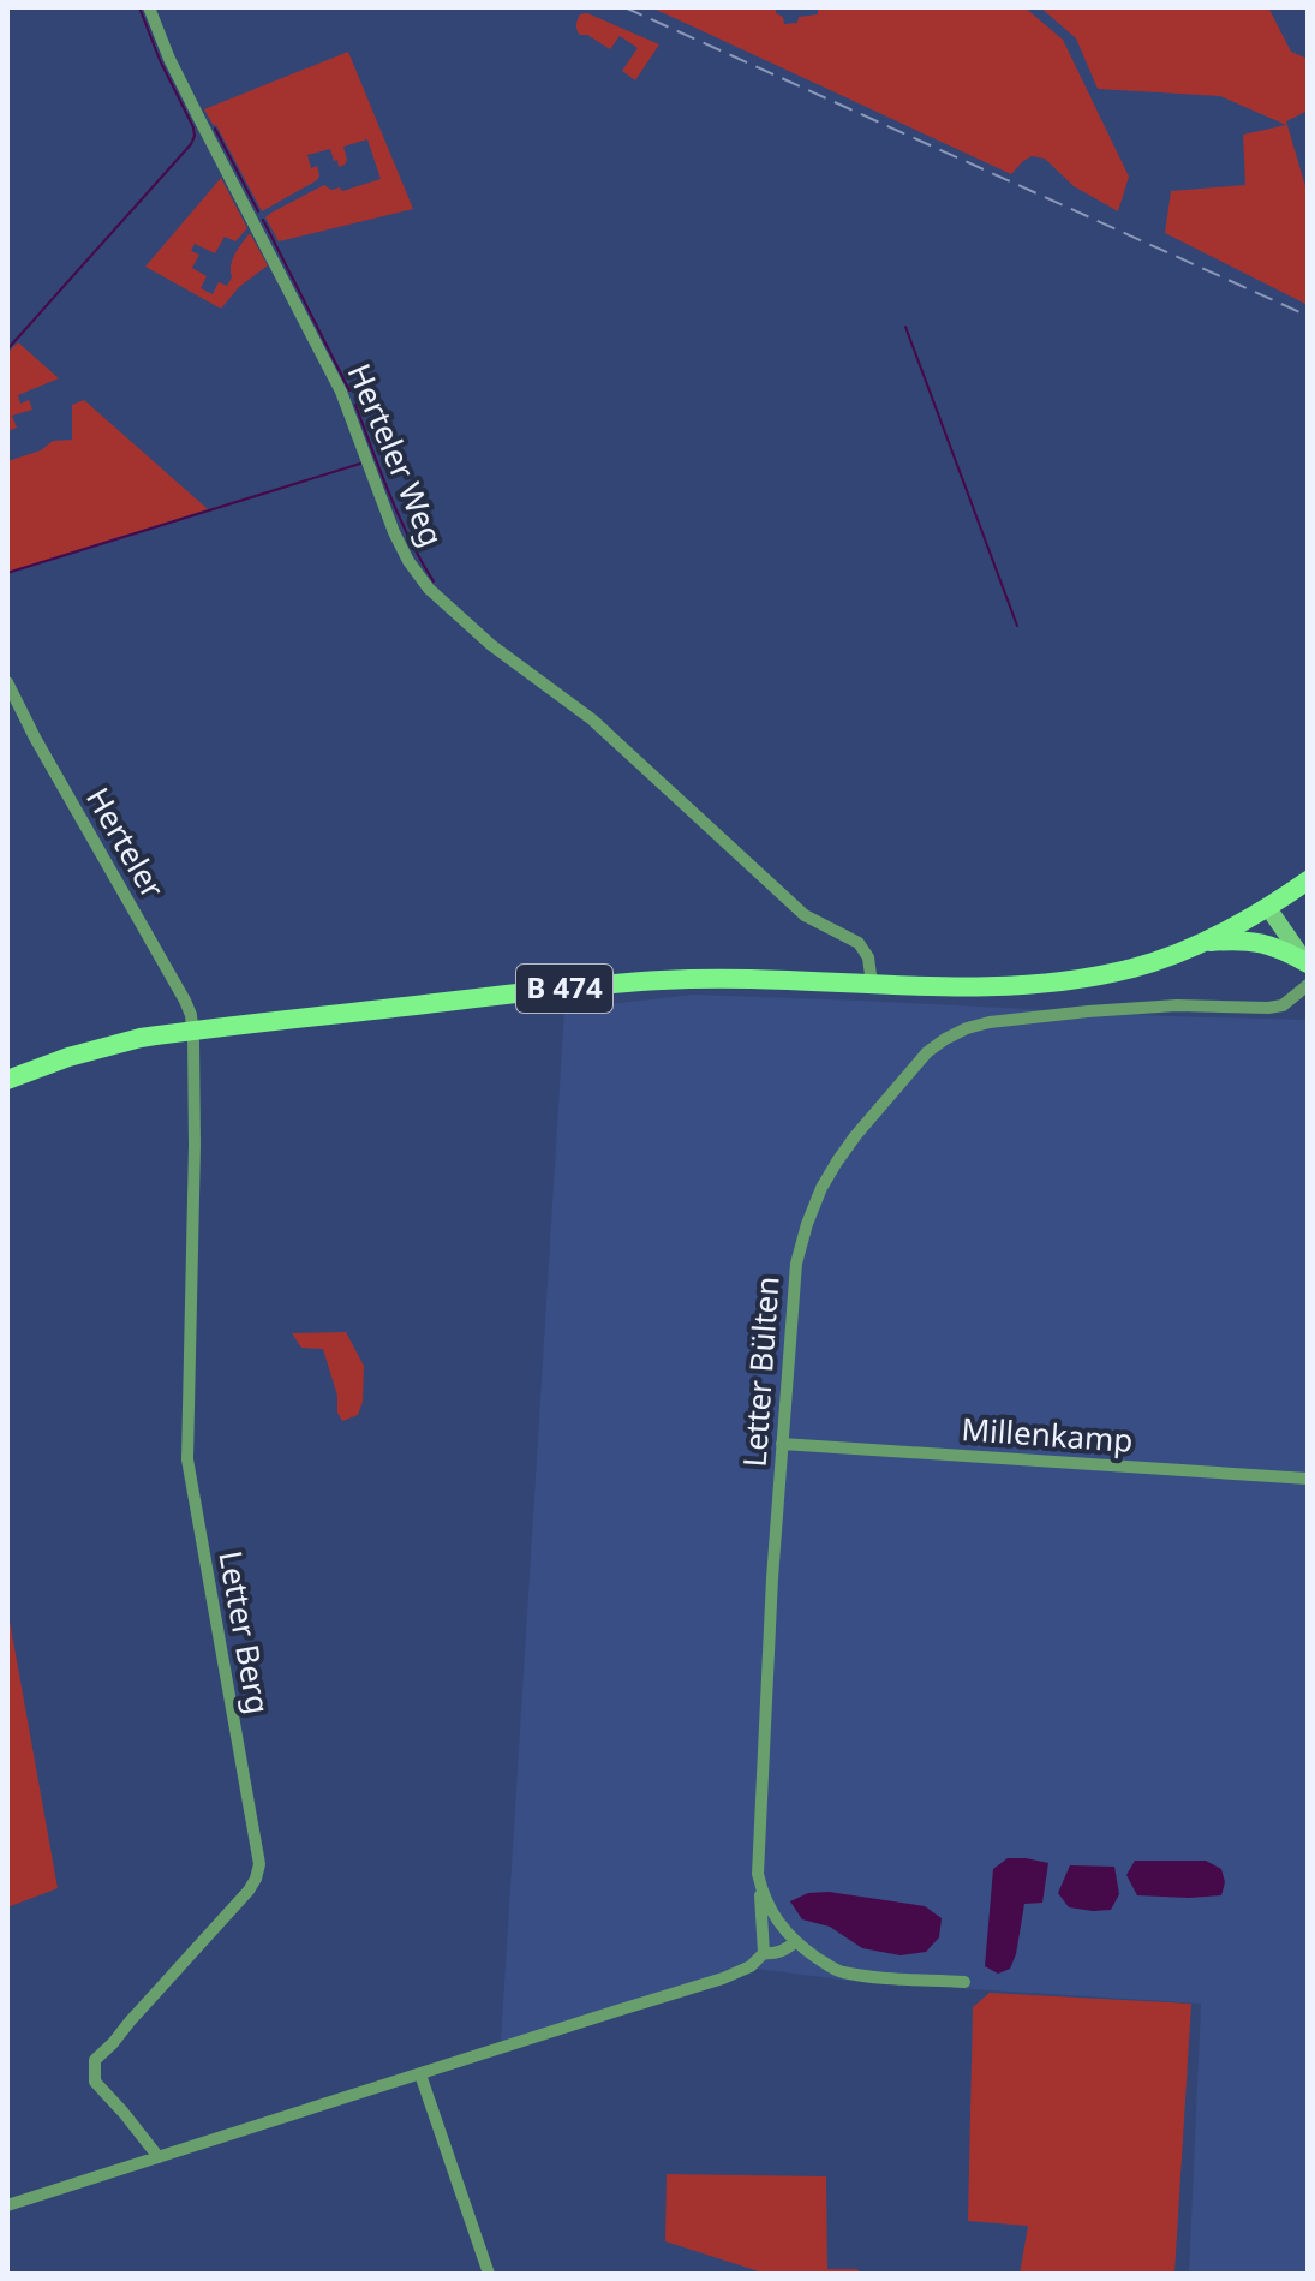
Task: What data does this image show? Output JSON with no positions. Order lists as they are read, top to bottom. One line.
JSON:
{"streets":{"main road":["B 474"],"street":["Herteler Weg","Herteler","Letter Bülten","Millenkamp","Letter Berg"]},"crossings":[["Herteler Weg","B 474"],["Herteler","B 474"],["Herteler","Letter Berg"],["B 474","Letter Berg"],["Letter Bülten","Millenkamp"]]}
